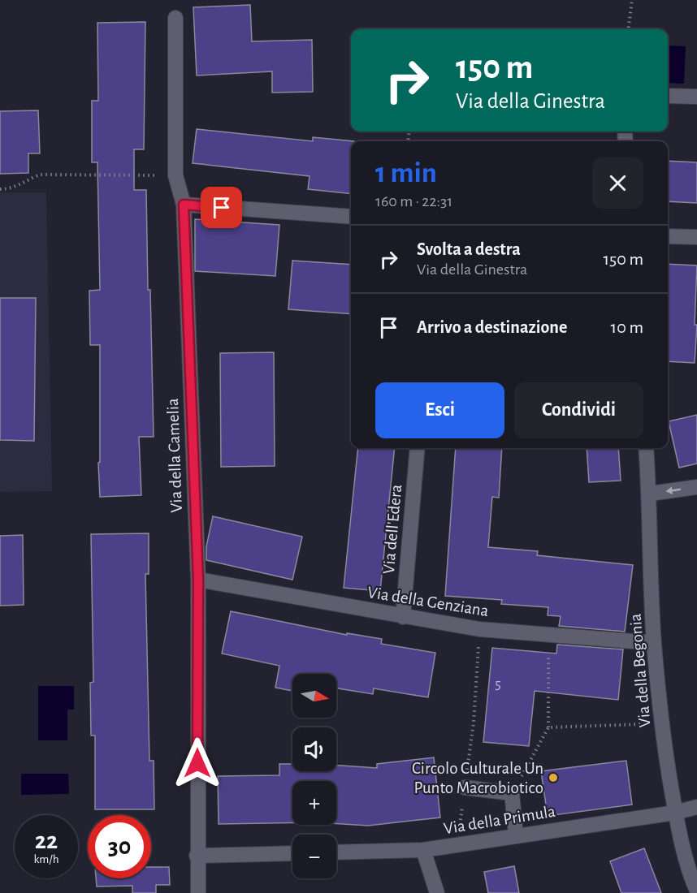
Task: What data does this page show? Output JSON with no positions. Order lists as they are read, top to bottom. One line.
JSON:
{"streets":{"street":["Via della Camelia","Via dell'Edera","Via della Genziana","Via della Begonia","Via della Primula"]},"crossings":[["Via della Camelia","Via della Genziana"],["Via dell'Edera","Via della Genziana"],["Via della Genziana","Via della Begonia"],["Via della Begonia","Via della Primula"]],"places":["Circolo Culturale Un Punto Macrobiotico"],"house_numbers":["5"],"north":"right","page":{"turn":["150 m","Via della Ginestra"],"heading":["1 min","160 m · 22:31"],"list":[{"name":"Svolta a destra","note":"Via della Ginestra","value":"150 m"},{"name":"Arrivo a destinazione","value":"10 m"}],"buttons":["Esci","Condividi"],"map_buttons":["+","−"],"speed":"22 km/h","limit":"30"}}
